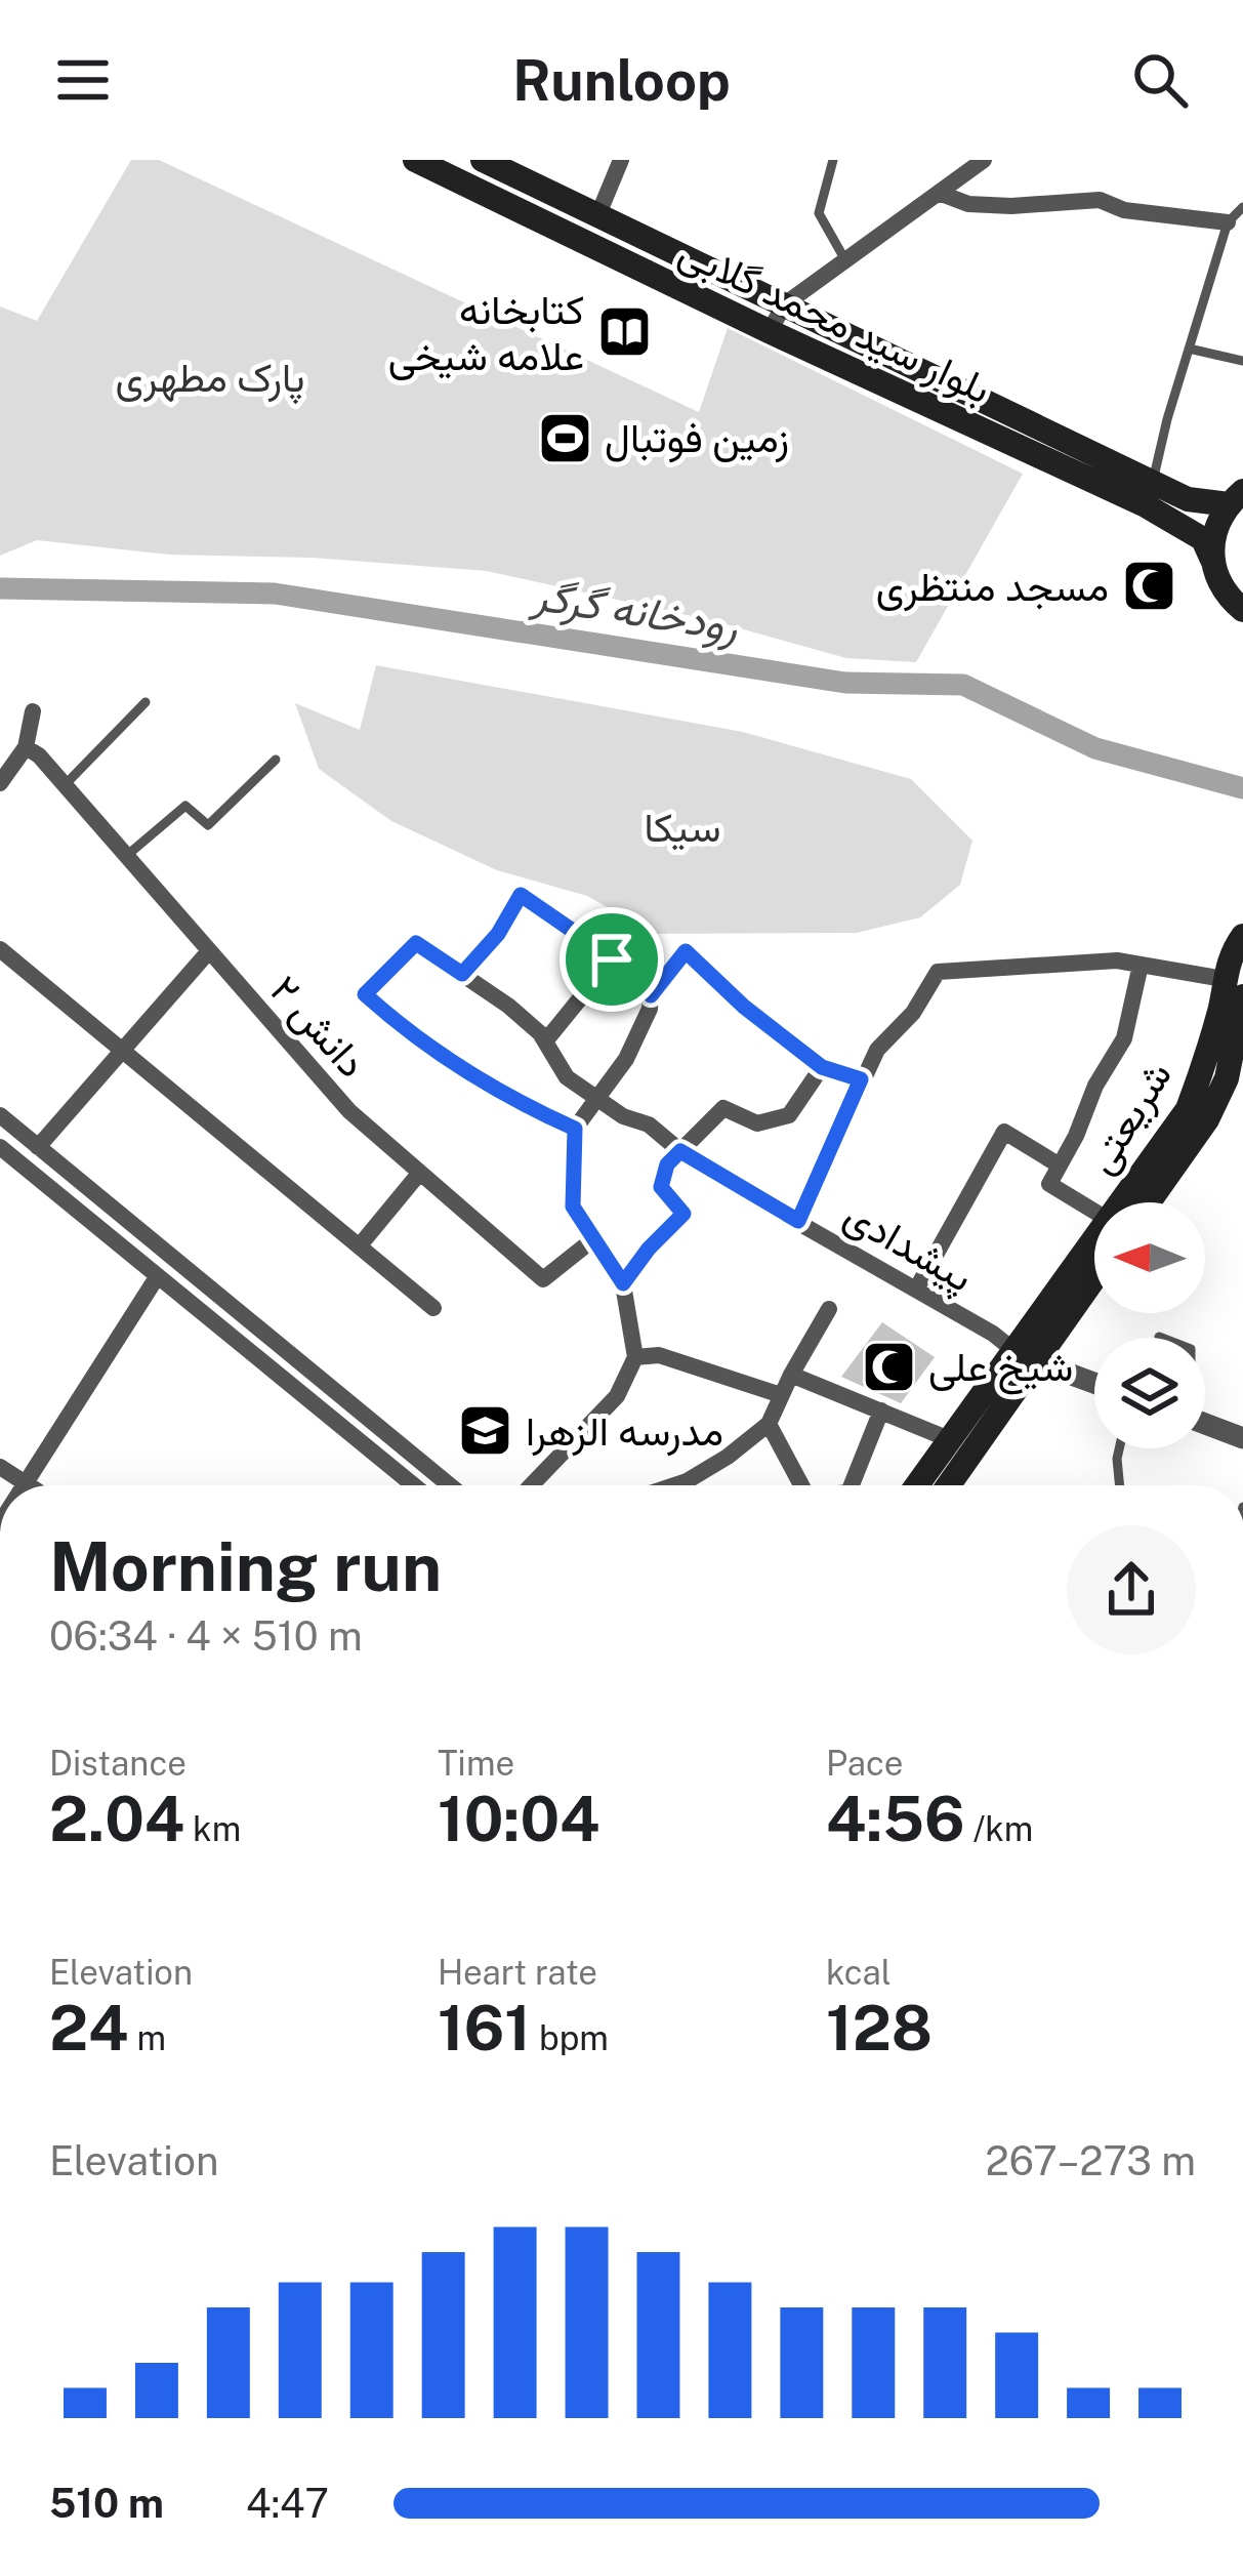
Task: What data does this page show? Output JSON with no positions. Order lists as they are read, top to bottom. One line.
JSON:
{"streets":{"main road":["بلوار سید محمد گلابی","شریعتی"],"street":["دانش ۲","پیشدادی"]},"crossings":[["شریعتی","پیشدادی"]],"water":["رودخانه گرگر"],"parks":["پارک مطهری","سیکا"],"places":{"library":["کتابخانه علامه شیخی"],"sports":["زمین فوتبال"],"mosque":["مسجد منتظری","شیخ علی"],"school or university":["مدرسه الزهرا"]},"north":"left","page":{"header":"Runloop","heading":["Morning run","06:34 · 4 × 510 m"],"stats":[["Distance","2.04 km"],["Time","10:04"],["Pace","4:56 /km"],["Elevation","24 m"],["Heart rate","161 bpm"],["kcal","128"]],"chart":["Elevation","267–273 m"],"list":[{"name":"510 m","note":"4:47"}]}}
